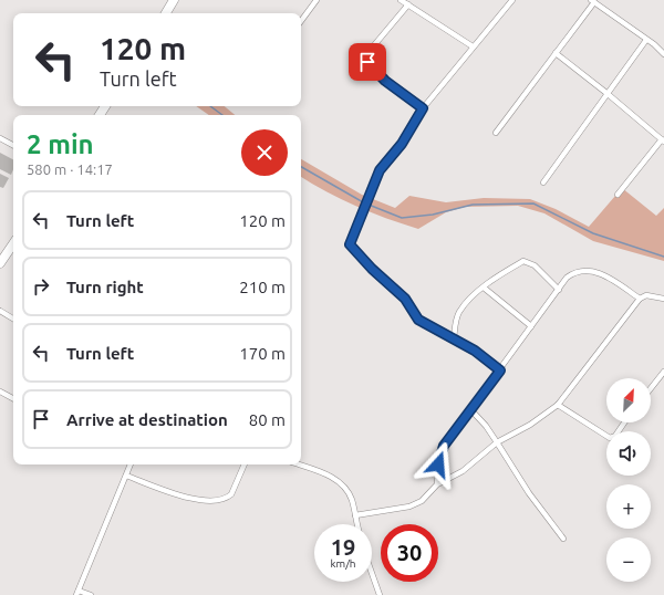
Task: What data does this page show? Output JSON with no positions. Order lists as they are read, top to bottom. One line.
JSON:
{"north":"top right","page":{"turn":["120 m","Turn left"],"heading":["2 min","580 m · 14:17"],"list":[{"name":"Turn left","value":"120 m"},{"name":"Turn right","value":"210 m"},{"name":"Turn left","value":"170 m"},{"name":"Arrive at destination","value":"80 m"}],"map_buttons":["+","−"],"speed":"19 km/h","limit":"30"}}
